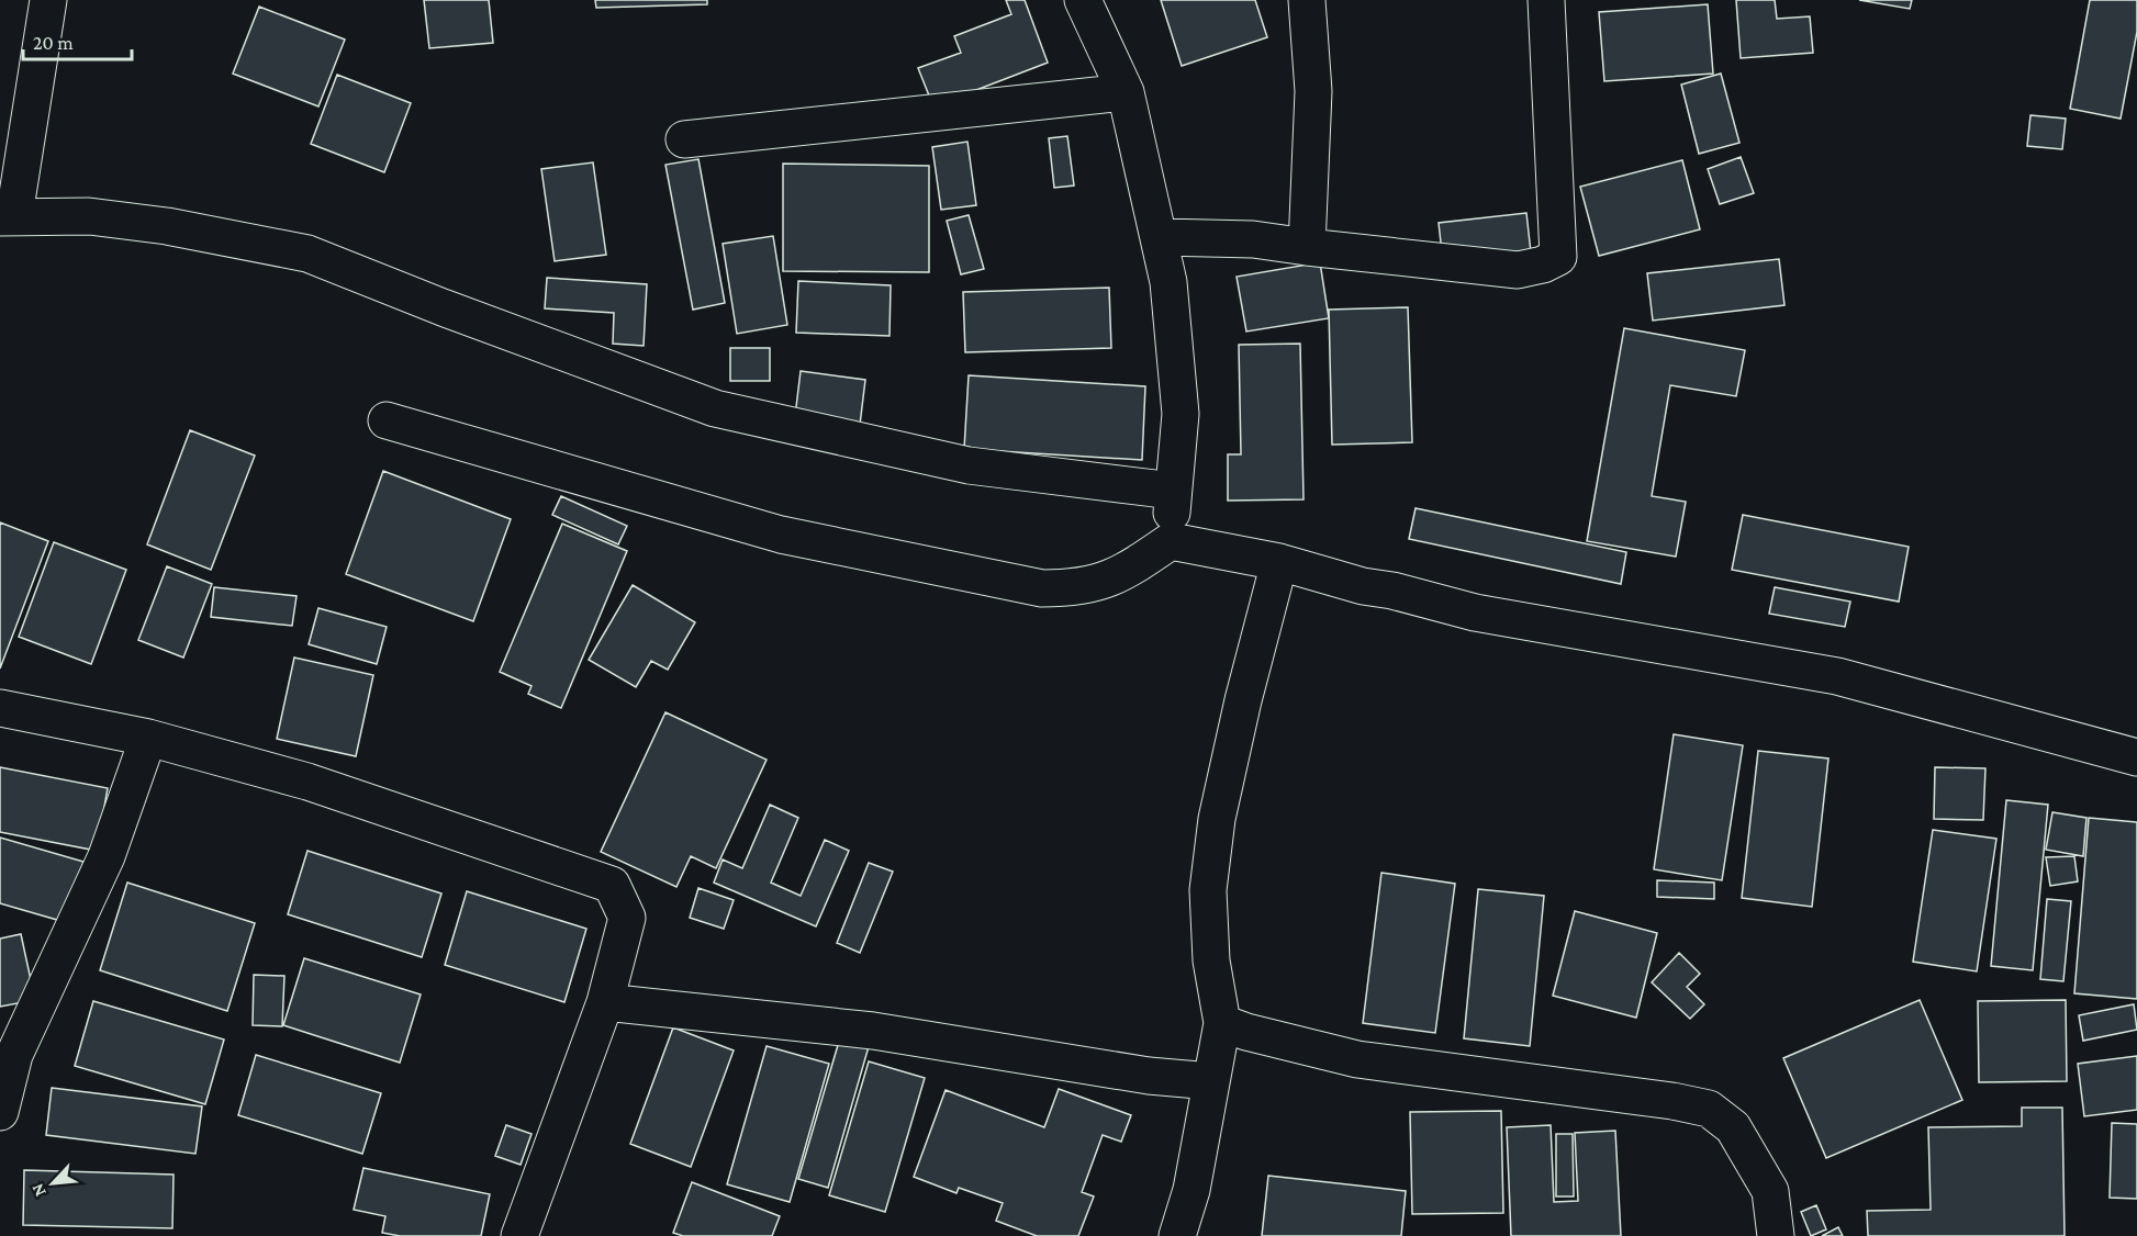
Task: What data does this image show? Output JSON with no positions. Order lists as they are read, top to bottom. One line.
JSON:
{"scale_bar":"20 m","north":"bottom left"}
